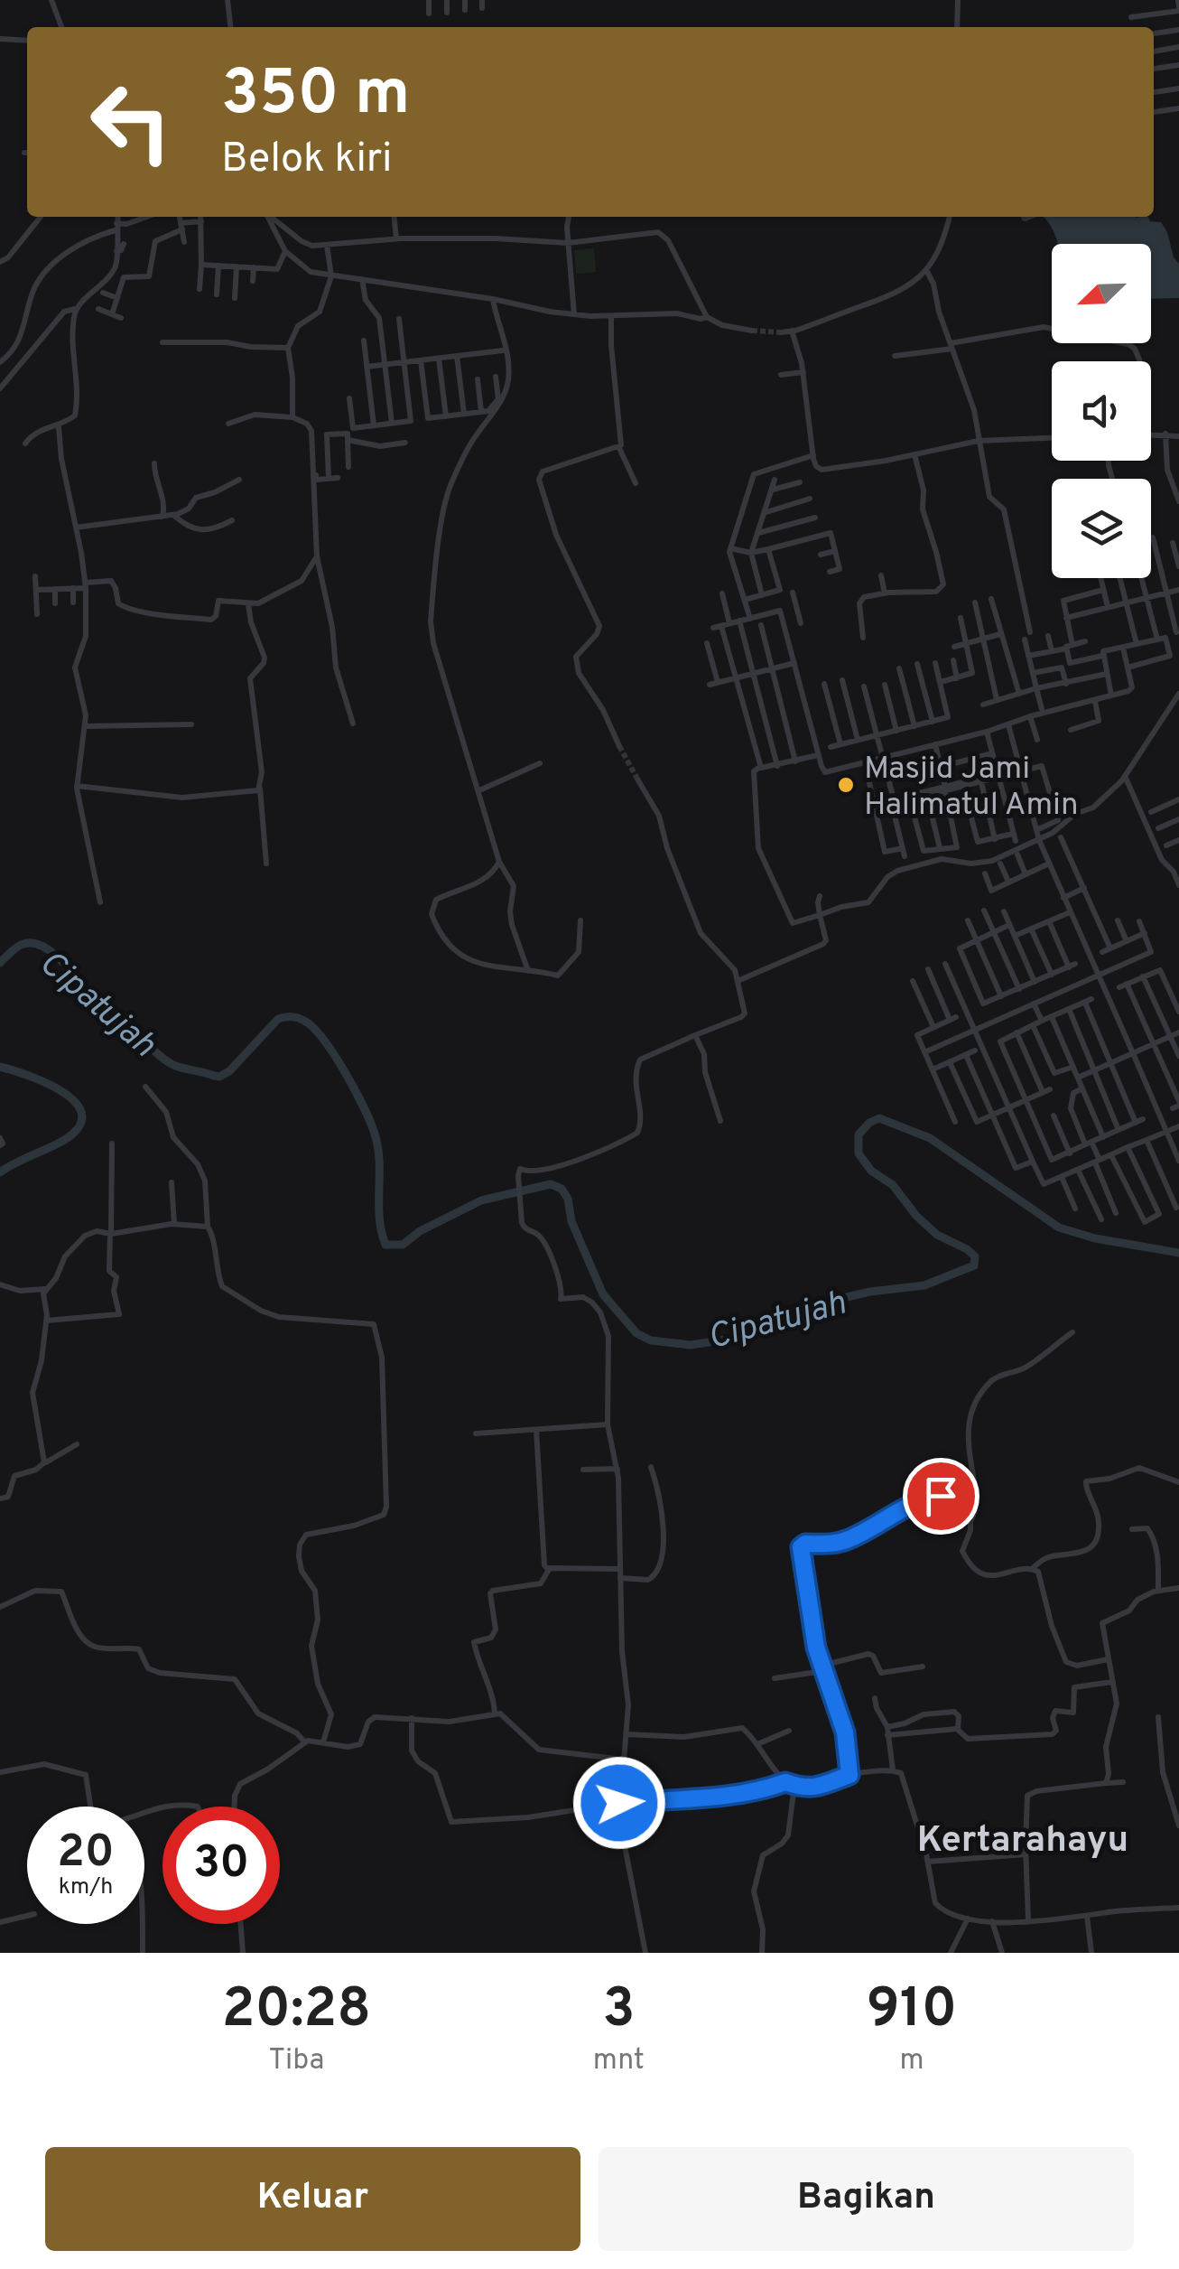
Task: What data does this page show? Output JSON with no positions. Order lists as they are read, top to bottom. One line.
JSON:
{"districts":["Kertarahayu"],"water":["Cipatujah"],"places":["Masjid Jami Halimatul Amin"],"north":"bottom left","page":{"turn":["350 m","Belok kiri"],"speed":"20 km/h","limit":"30","eta":["20:28","Tiba","3","mnt","910","m"],"buttons":["Keluar","Bagikan"]}}
